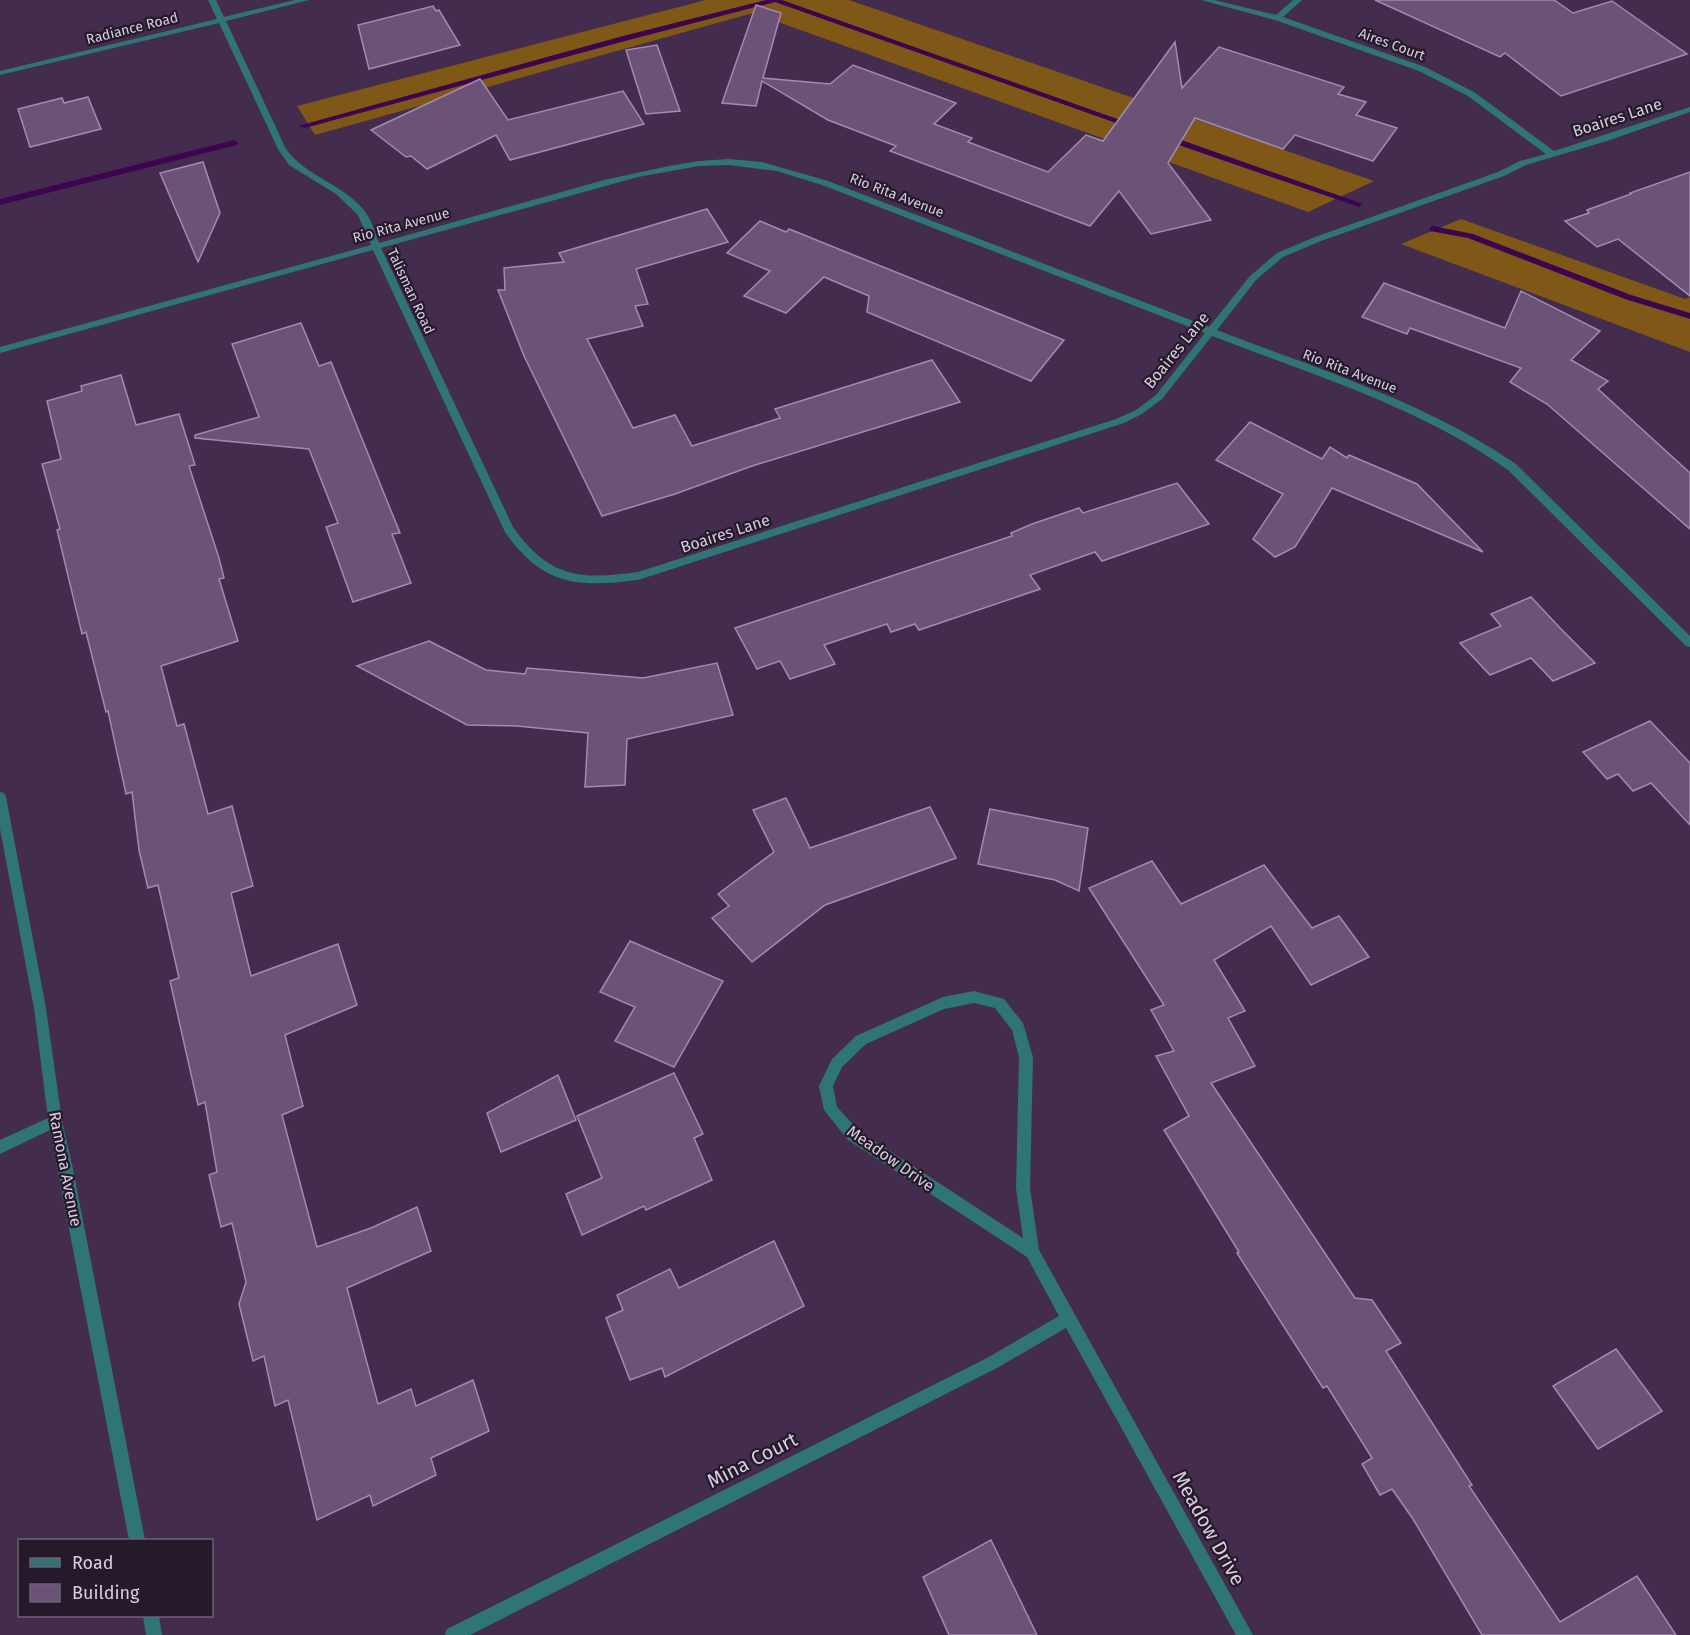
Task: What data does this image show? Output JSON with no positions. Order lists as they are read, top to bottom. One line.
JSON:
{"streets":{"street":["Radiance Road","Aires Court","Boaires Lane","Rio Rita Avenue","Talisman Road","Meadow Drive","Ramona Avenue","Mina Court"]},"crossings":[["Radiance Road","Talisman Road"],["Aires Court","Boaires Lane"],["Boaires Lane","Rio Rita Avenue"],["Boaires Lane","Talisman Road"],["Rio Rita Avenue","Talisman Road"],["Meadow Drive","Mina Court"]],"legend":["Road","Building"]}
